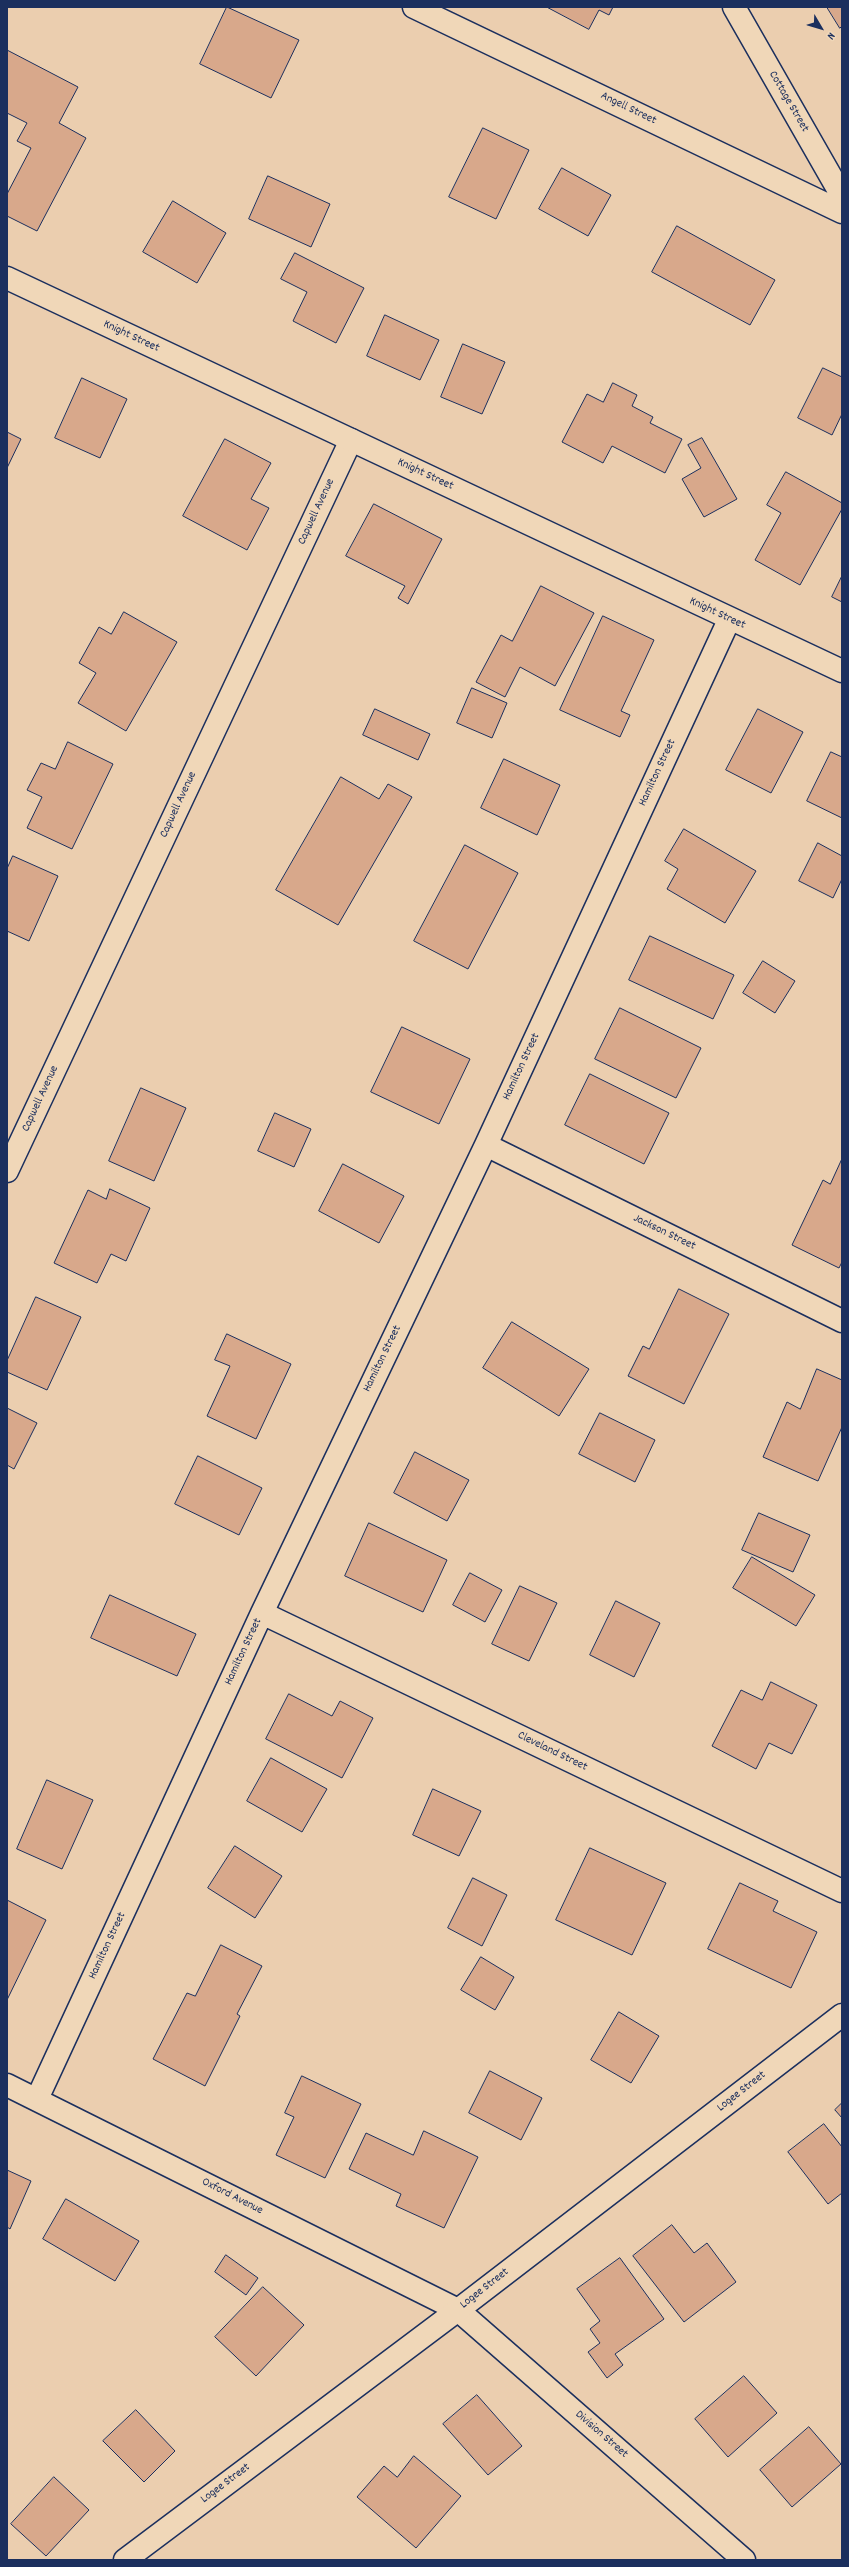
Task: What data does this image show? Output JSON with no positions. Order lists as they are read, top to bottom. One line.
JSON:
{"streets":{"street":["Cottage Street","Angell Street","Knight Street","Capwell Avenue","Hamilton Street","Jackson Street","Cleveland Street","Logee Street","Oxford Avenue","Division Street"]},"crossings":[["Knight Street","Capwell Avenue"],["Knight Street","Hamilton Street"],["Hamilton Street","Jackson Street"],["Hamilton Street","Cleveland Street"],["Hamilton Street","Oxford Avenue"],["Logee Street","Oxford Avenue"],["Logee Street","Division Street"],["Oxford Avenue","Division Street"]],"north":"bottom right"}
